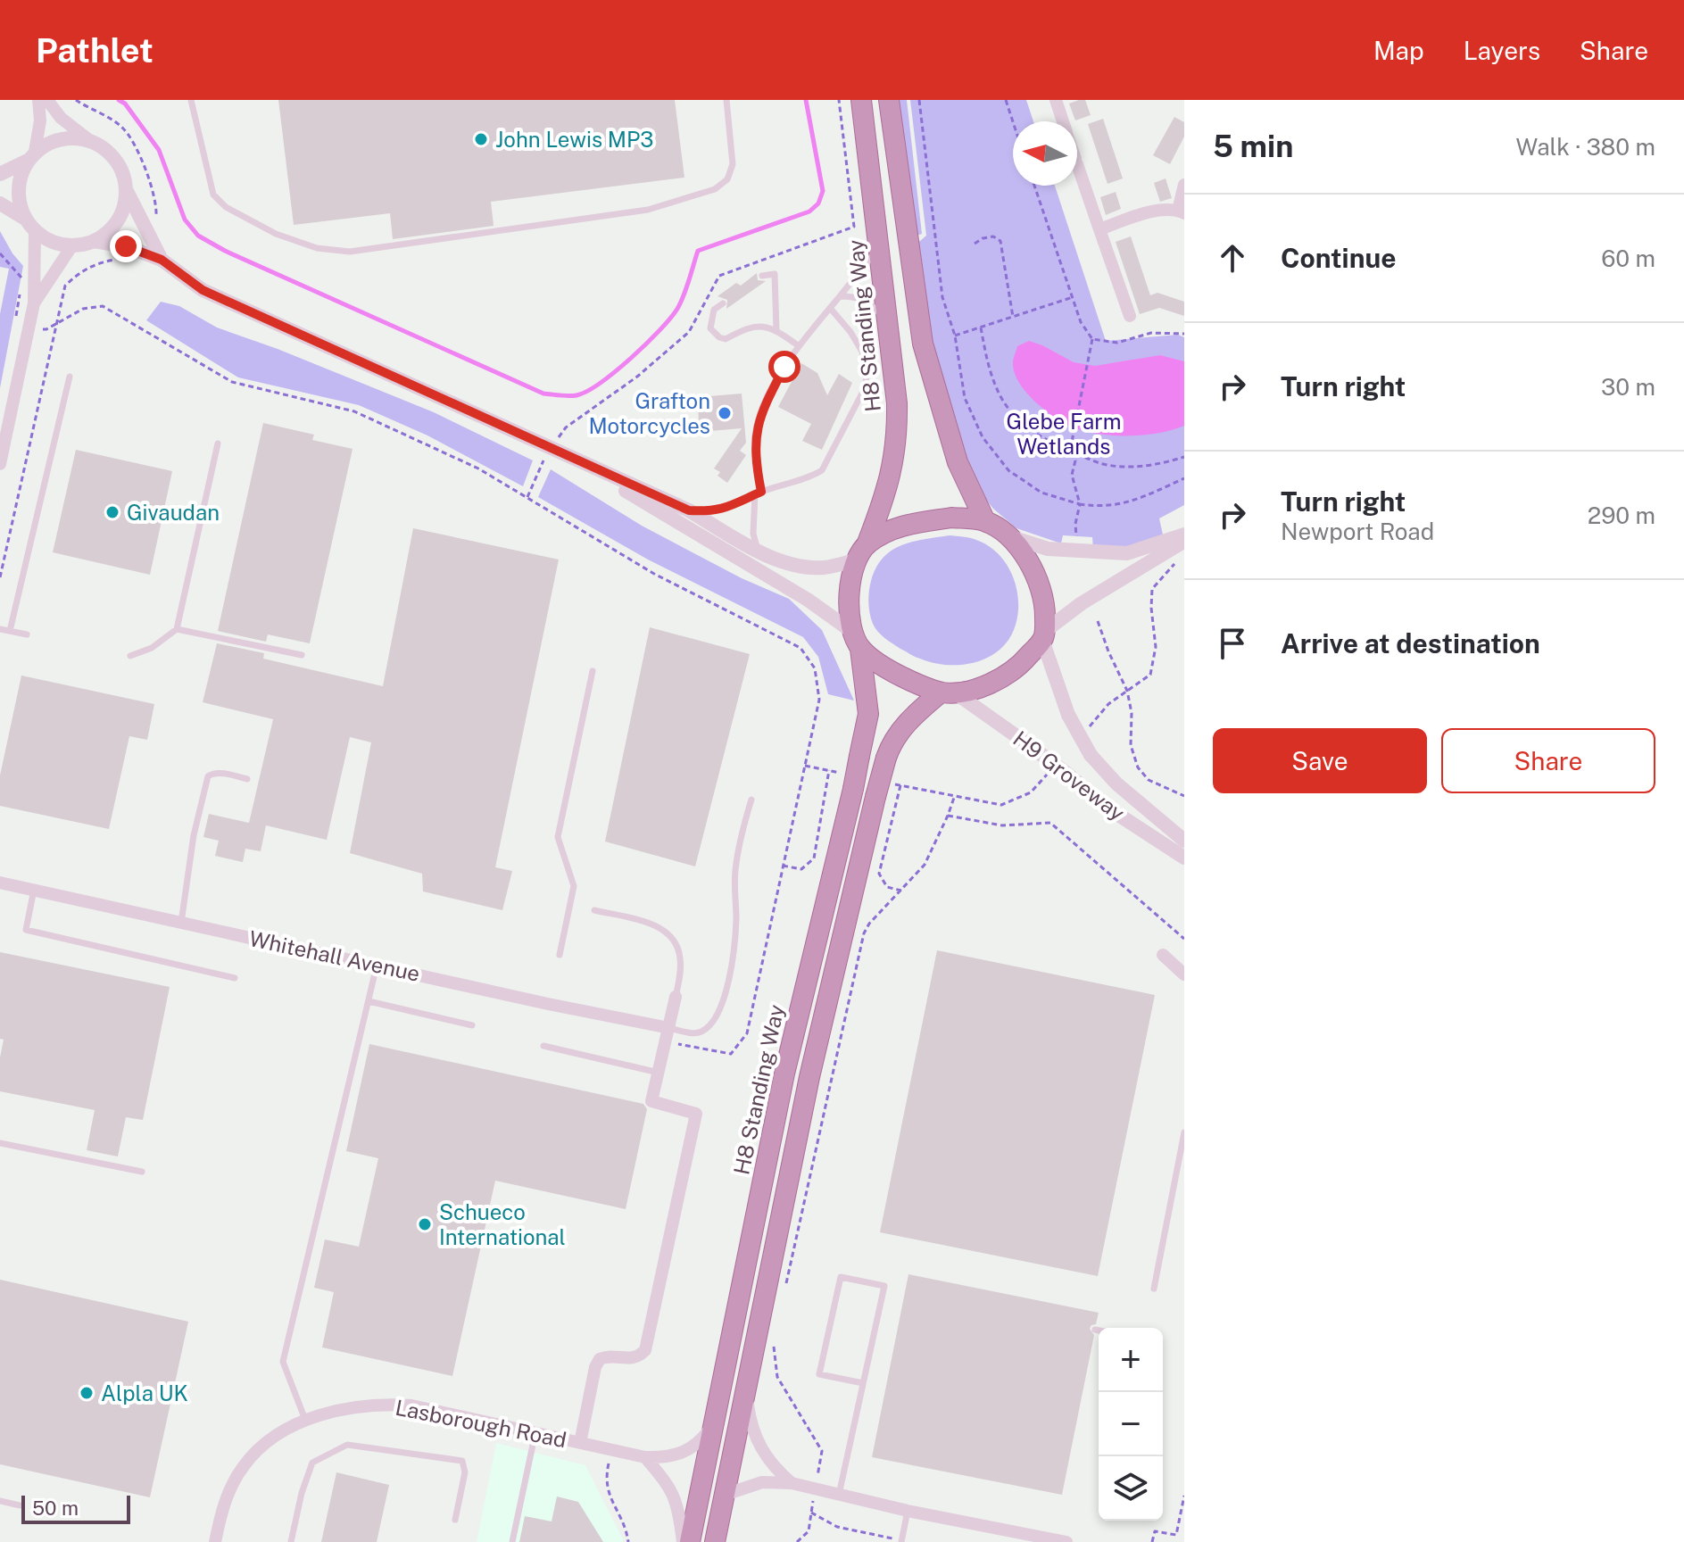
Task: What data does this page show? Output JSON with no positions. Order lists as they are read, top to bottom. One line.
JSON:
{"streets":{"highway":["H8 Standing Way"],"street":["H9 Groveway","Whitehall Avenue","Lasborough Road"]},"crossings":[["H8 Standing Way","H9 Groveway"],["H8 Standing Way","Lasborough Road"]],"parks":["Glebe Farm Wetlands"],"places":["John Lewis MP3","Grafton Motorcycles","Givaudan","Schueco International","Alpla UK"],"scale_bar":"50 m","north":"left","page":{"header":"Pathlet","nav":["Map","Layers","Share"],"heading":["5 min","Walk · 380 m"],"list":[["Continue","60 m"],["Turn right","30 m"],["Turn right","Newport Road","290 m"],"Arrive at destination"],"buttons":["Save","Share"],"map_buttons":["+","−"],"scale":"50 m"}}
